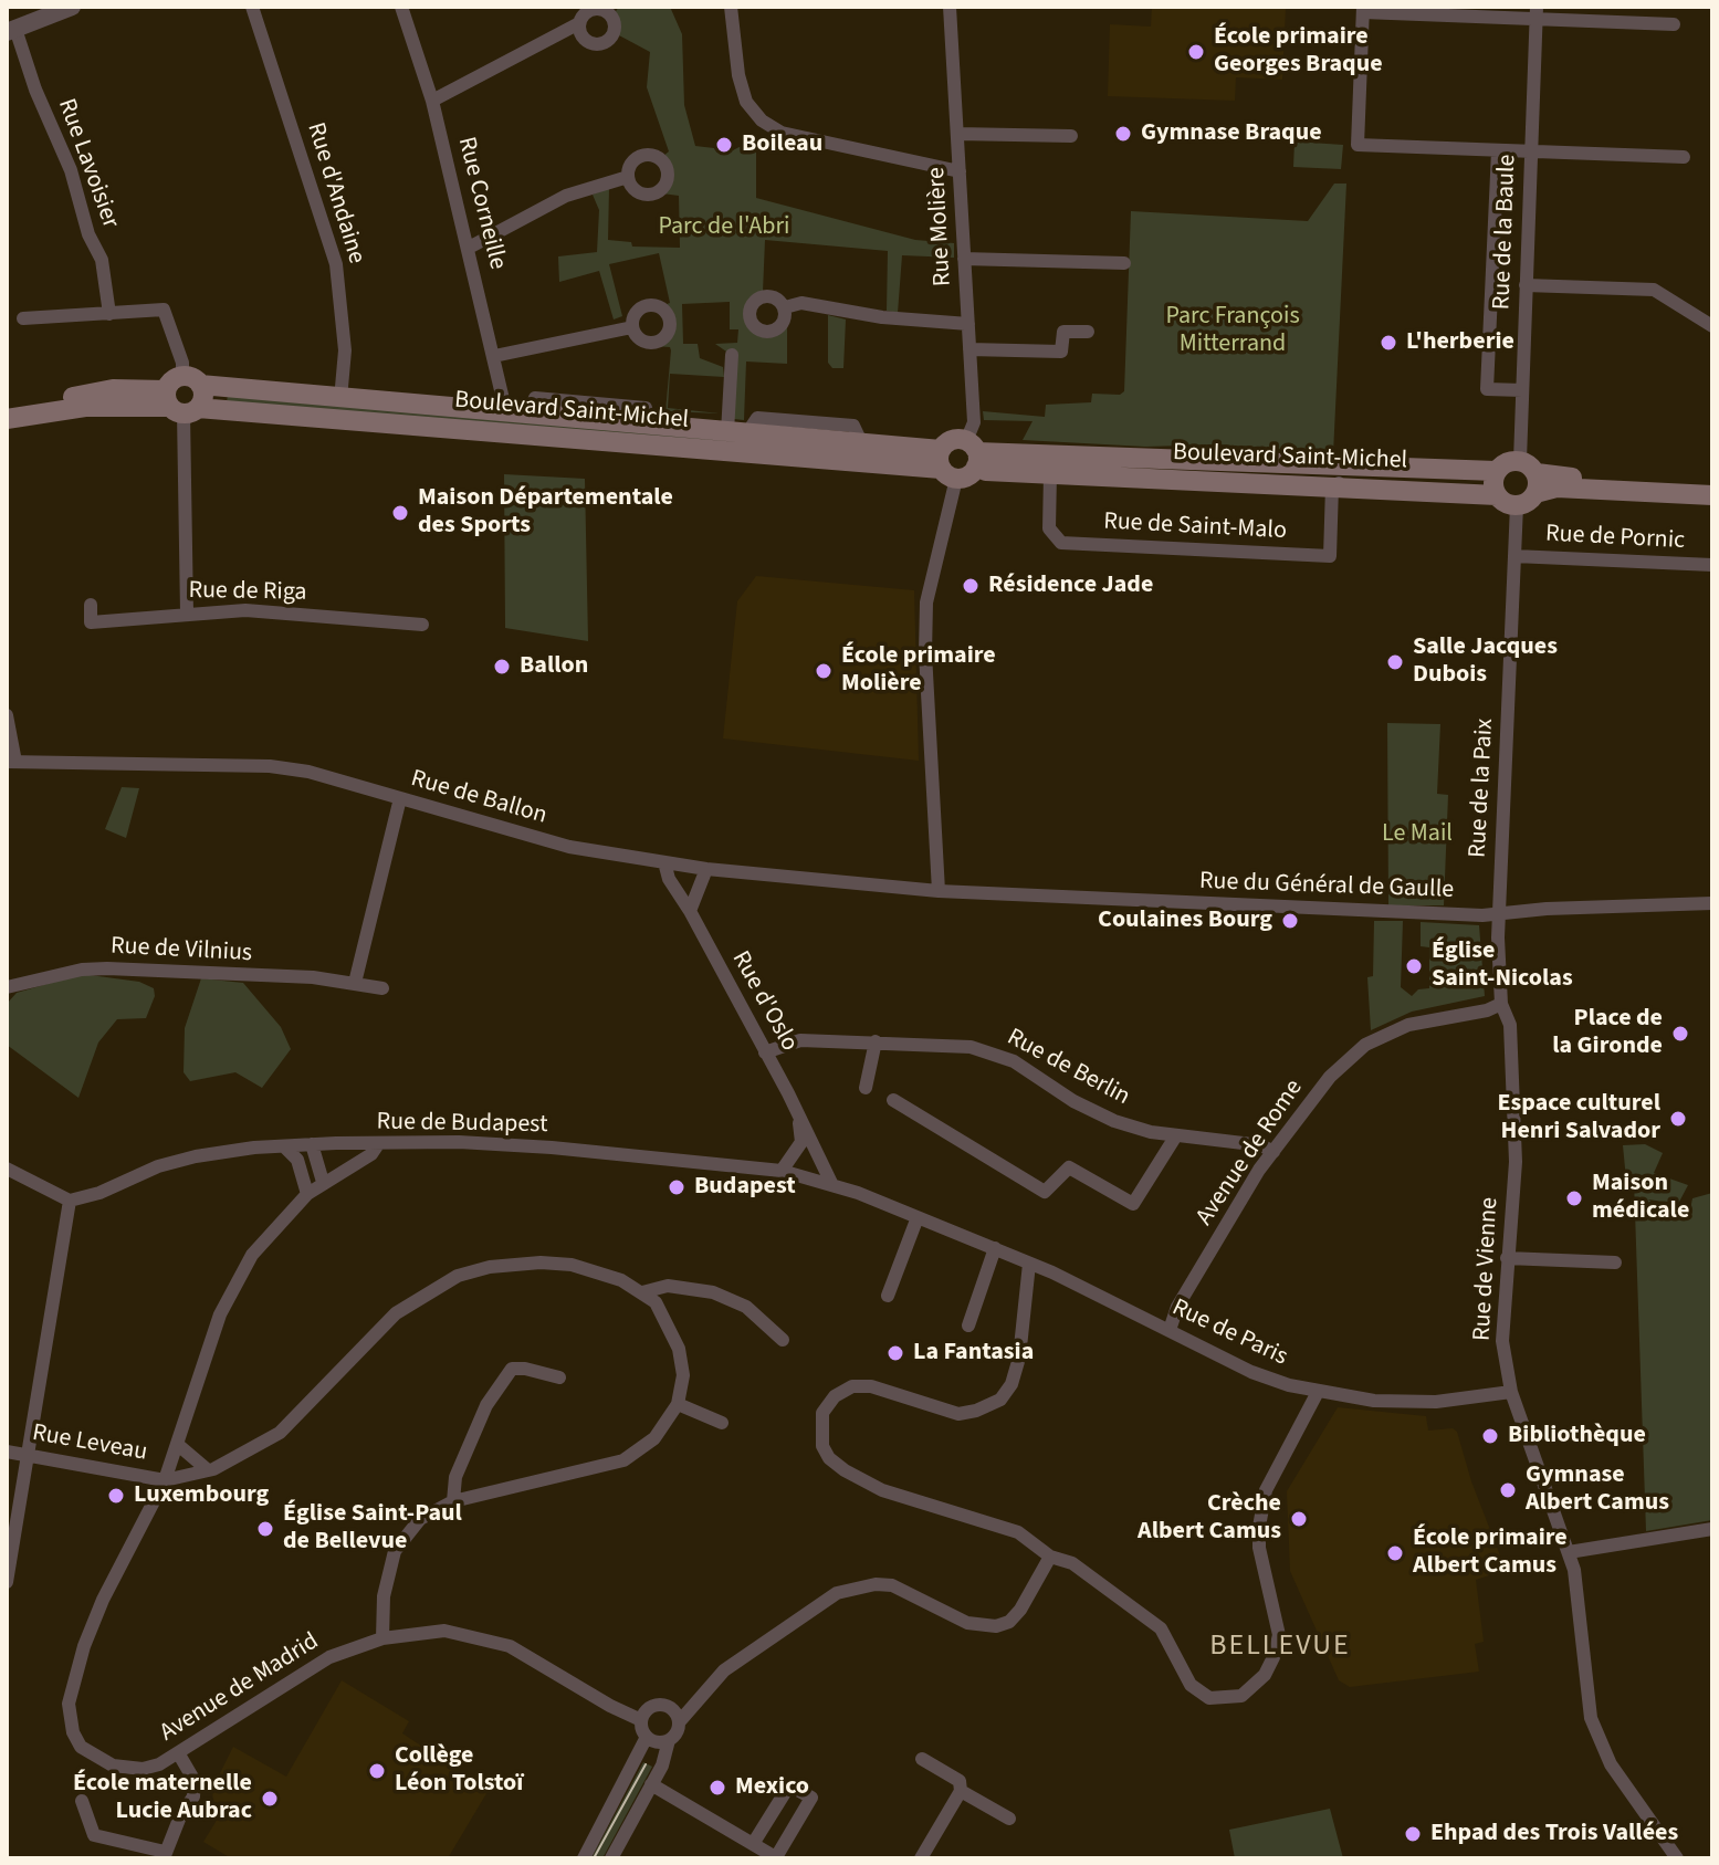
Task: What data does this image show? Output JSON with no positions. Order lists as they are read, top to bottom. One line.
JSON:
{"streets":{"main road":["Boulevard Saint-Michel"],"street":["Rue Lavoisier","Rue d'Andaine","Rue Corneille","Rue Molière","Rue de la Baule","Rue de Saint-Malo","Rue de Pornic","Rue de Riga","Rue de la Paix","Rue de Ballon","Rue du Général de Gaulle","Rue de Vilnius","Rue d'Oslo","Rue de Berlin","Rue de Budapest","Avenue de Rome","Rue de Vienne","Rue de Paris","Rue Leveau","Avenue de Madrid"]},"crossings":[["Rue d'Andaine","Boulevard Saint-Michel"],["Rue Corneille","Boulevard Saint-Michel"],["Rue Molière","Boulevard Saint-Michel"],["Boulevard Saint-Michel","Rue de Saint-Malo"],["Rue de Pornic","Rue de la Paix"],["Rue de la Paix","Rue du Général de Gaulle"],["Rue de la Paix","Rue de Vienne"],["Rue de Ballon","Rue du Général de Gaulle"],["Rue de Ballon","Rue d'Oslo"],["Rue du Général de Gaulle","Rue de Vienne"],["Rue d'Oslo","Rue de Berlin"],["Rue d'Oslo","Rue de Budapest"],["Rue de Berlin","Avenue de Rome"],["Rue de Budapest","Rue de Paris"],["Rue de Budapest","Avenue de Madrid"],["Avenue de Rome","Rue de Vienne"],["Avenue de Rome","Rue de Paris"],["Rue de Vienne","Rue de Paris"],["Rue Leveau","Avenue de Madrid"]],"districts":["BELLEVUE"],"parks":["Parc de l'Abri","Parc François Mitterrand","Le Mail"],"places":["École primaire Georges Braque","Gymnase Braque","Boileau","L'herberie","Maison Départementale des Sports","Résidence Jade","Salle Jacques Dubois","Ballon","École primaire Molière","Coulaines Bourg","Église Saint-Nicolas","Place de la Gironde","Espace culturel Henri Salvador","Budapest","Maison médicale","La Fantasia","Bibliothèque","Gymnase Albert Camus","Luxembourg","Crèche Albert Camus","Église Saint-Paul de Bellevue","École primaire Albert Camus","Collège Léon Tolstoï","Mexico","École maternelle Lucie Aubrac","Ehpad des Trois Vallées"]}
